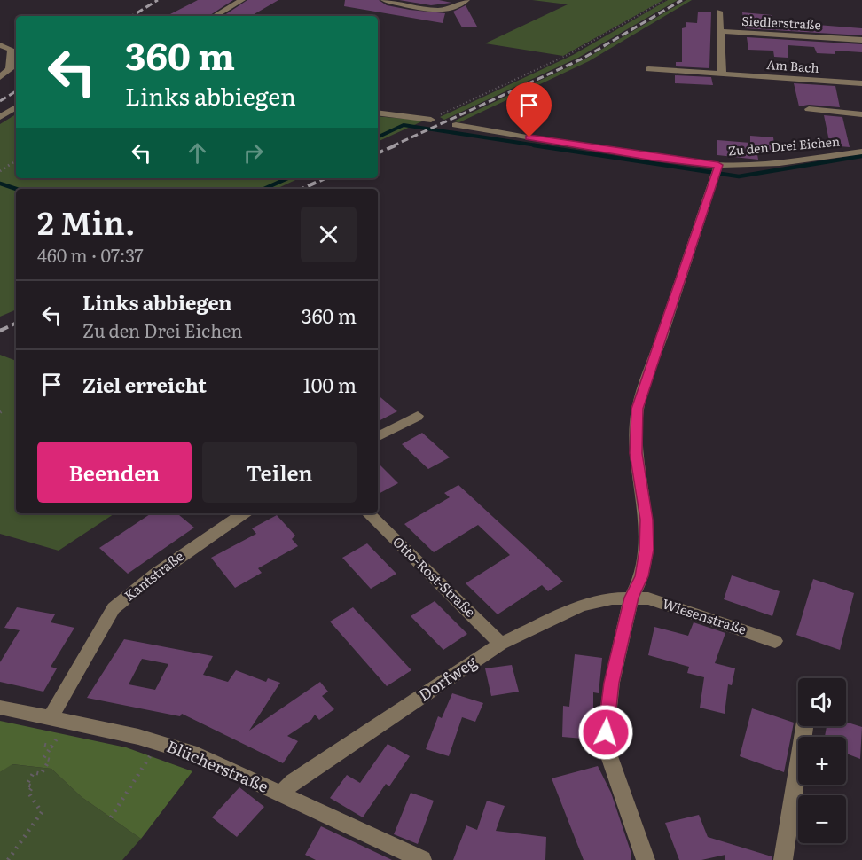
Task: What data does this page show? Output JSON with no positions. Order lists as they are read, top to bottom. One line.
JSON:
{"streets":{"street":["Siedlerstraße","Am Bach","Zu den Drei Eichen","Kantstraße","Otto-Rost-Straße","Wiesenstraße","Dorfweg","Blücherstraße"]},"crossings":[["Kantstraße","Blücherstraße"],["Otto-Rost-Straße","Dorfweg"],["Wiesenstraße","Dorfweg"],["Dorfweg","Blücherstraße"]],"page":{"turn":["360 m","Links abbiegen"],"heading":["2 Min.","460 m · 07:37"],"list":[{"name":"Links abbiegen","note":"Zu den Drei Eichen","value":"360 m"},{"name":"Ziel erreicht","value":"100 m"}],"buttons":["Beenden","Teilen"],"map_buttons":["+","−"]}}
